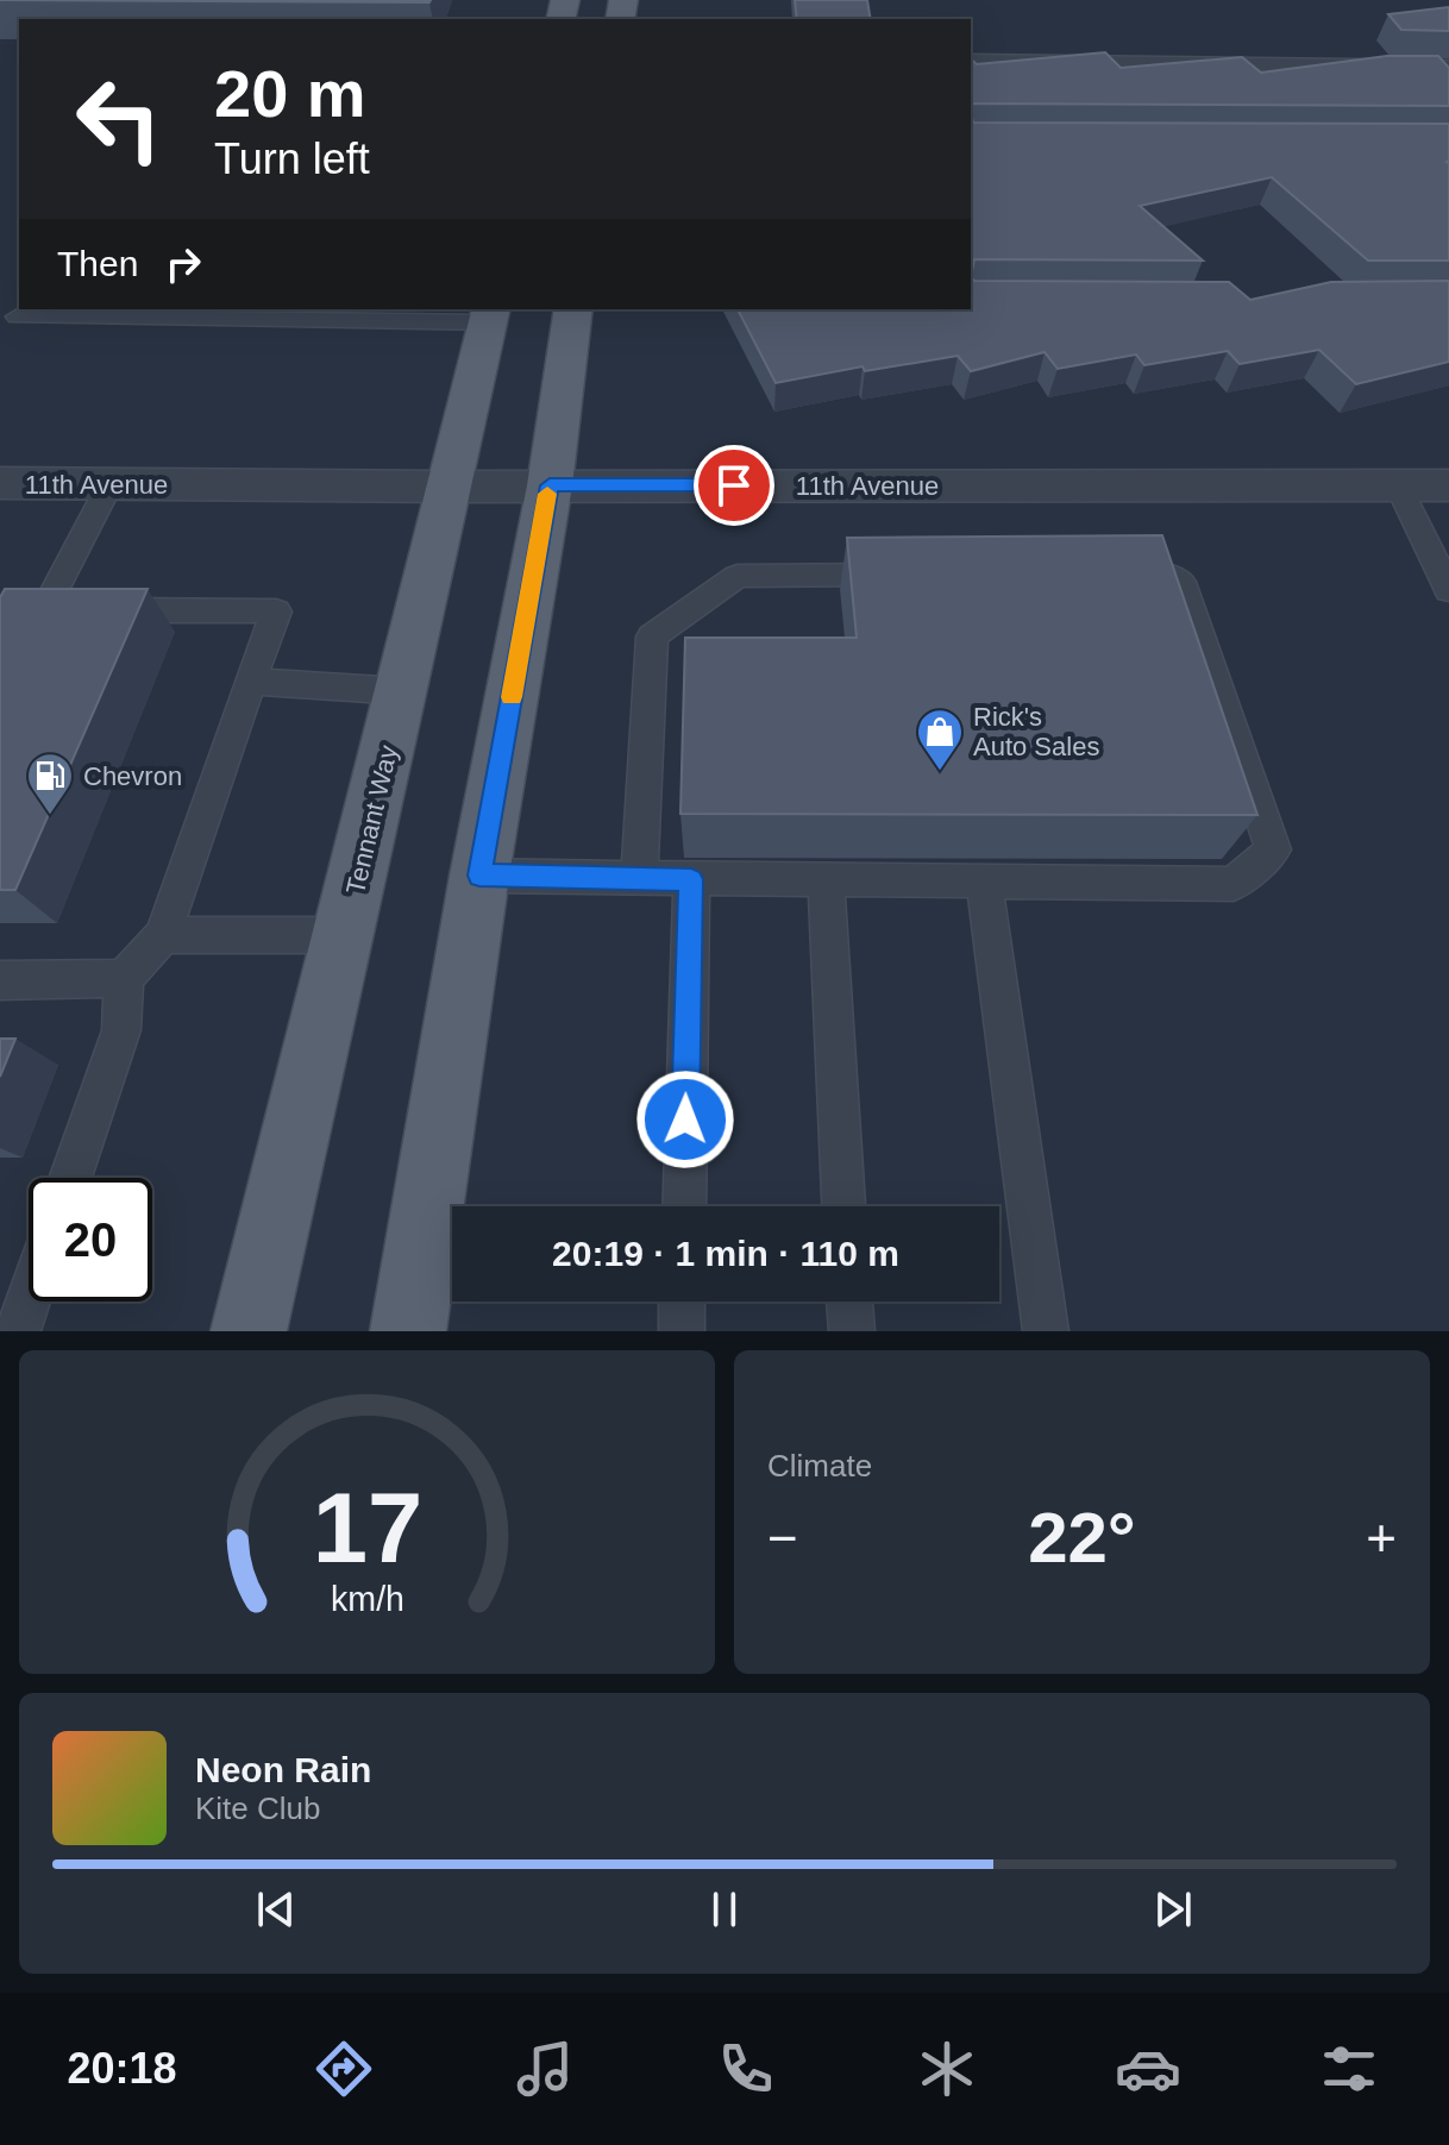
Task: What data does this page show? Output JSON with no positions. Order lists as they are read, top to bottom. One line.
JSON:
{"streets":{"main road":["Tennant Way"],"street":["11th Avenue"]},"crossings":[["11th Avenue","Tennant Way"]],"places":{"shop":["Rick's Auto Sales"],"fuel station":["Chevron"]},"page":{"turn":["20 m","Turn left"],"then":"Then","limit":"20","trip":"20:19 · 1 min · 110 m","tile":"Climate","heat":["−","22°","+"],"song":["Neon Rain","Kite Club"],"tabs":"20:18","gauge":["17","km/h"]}}
